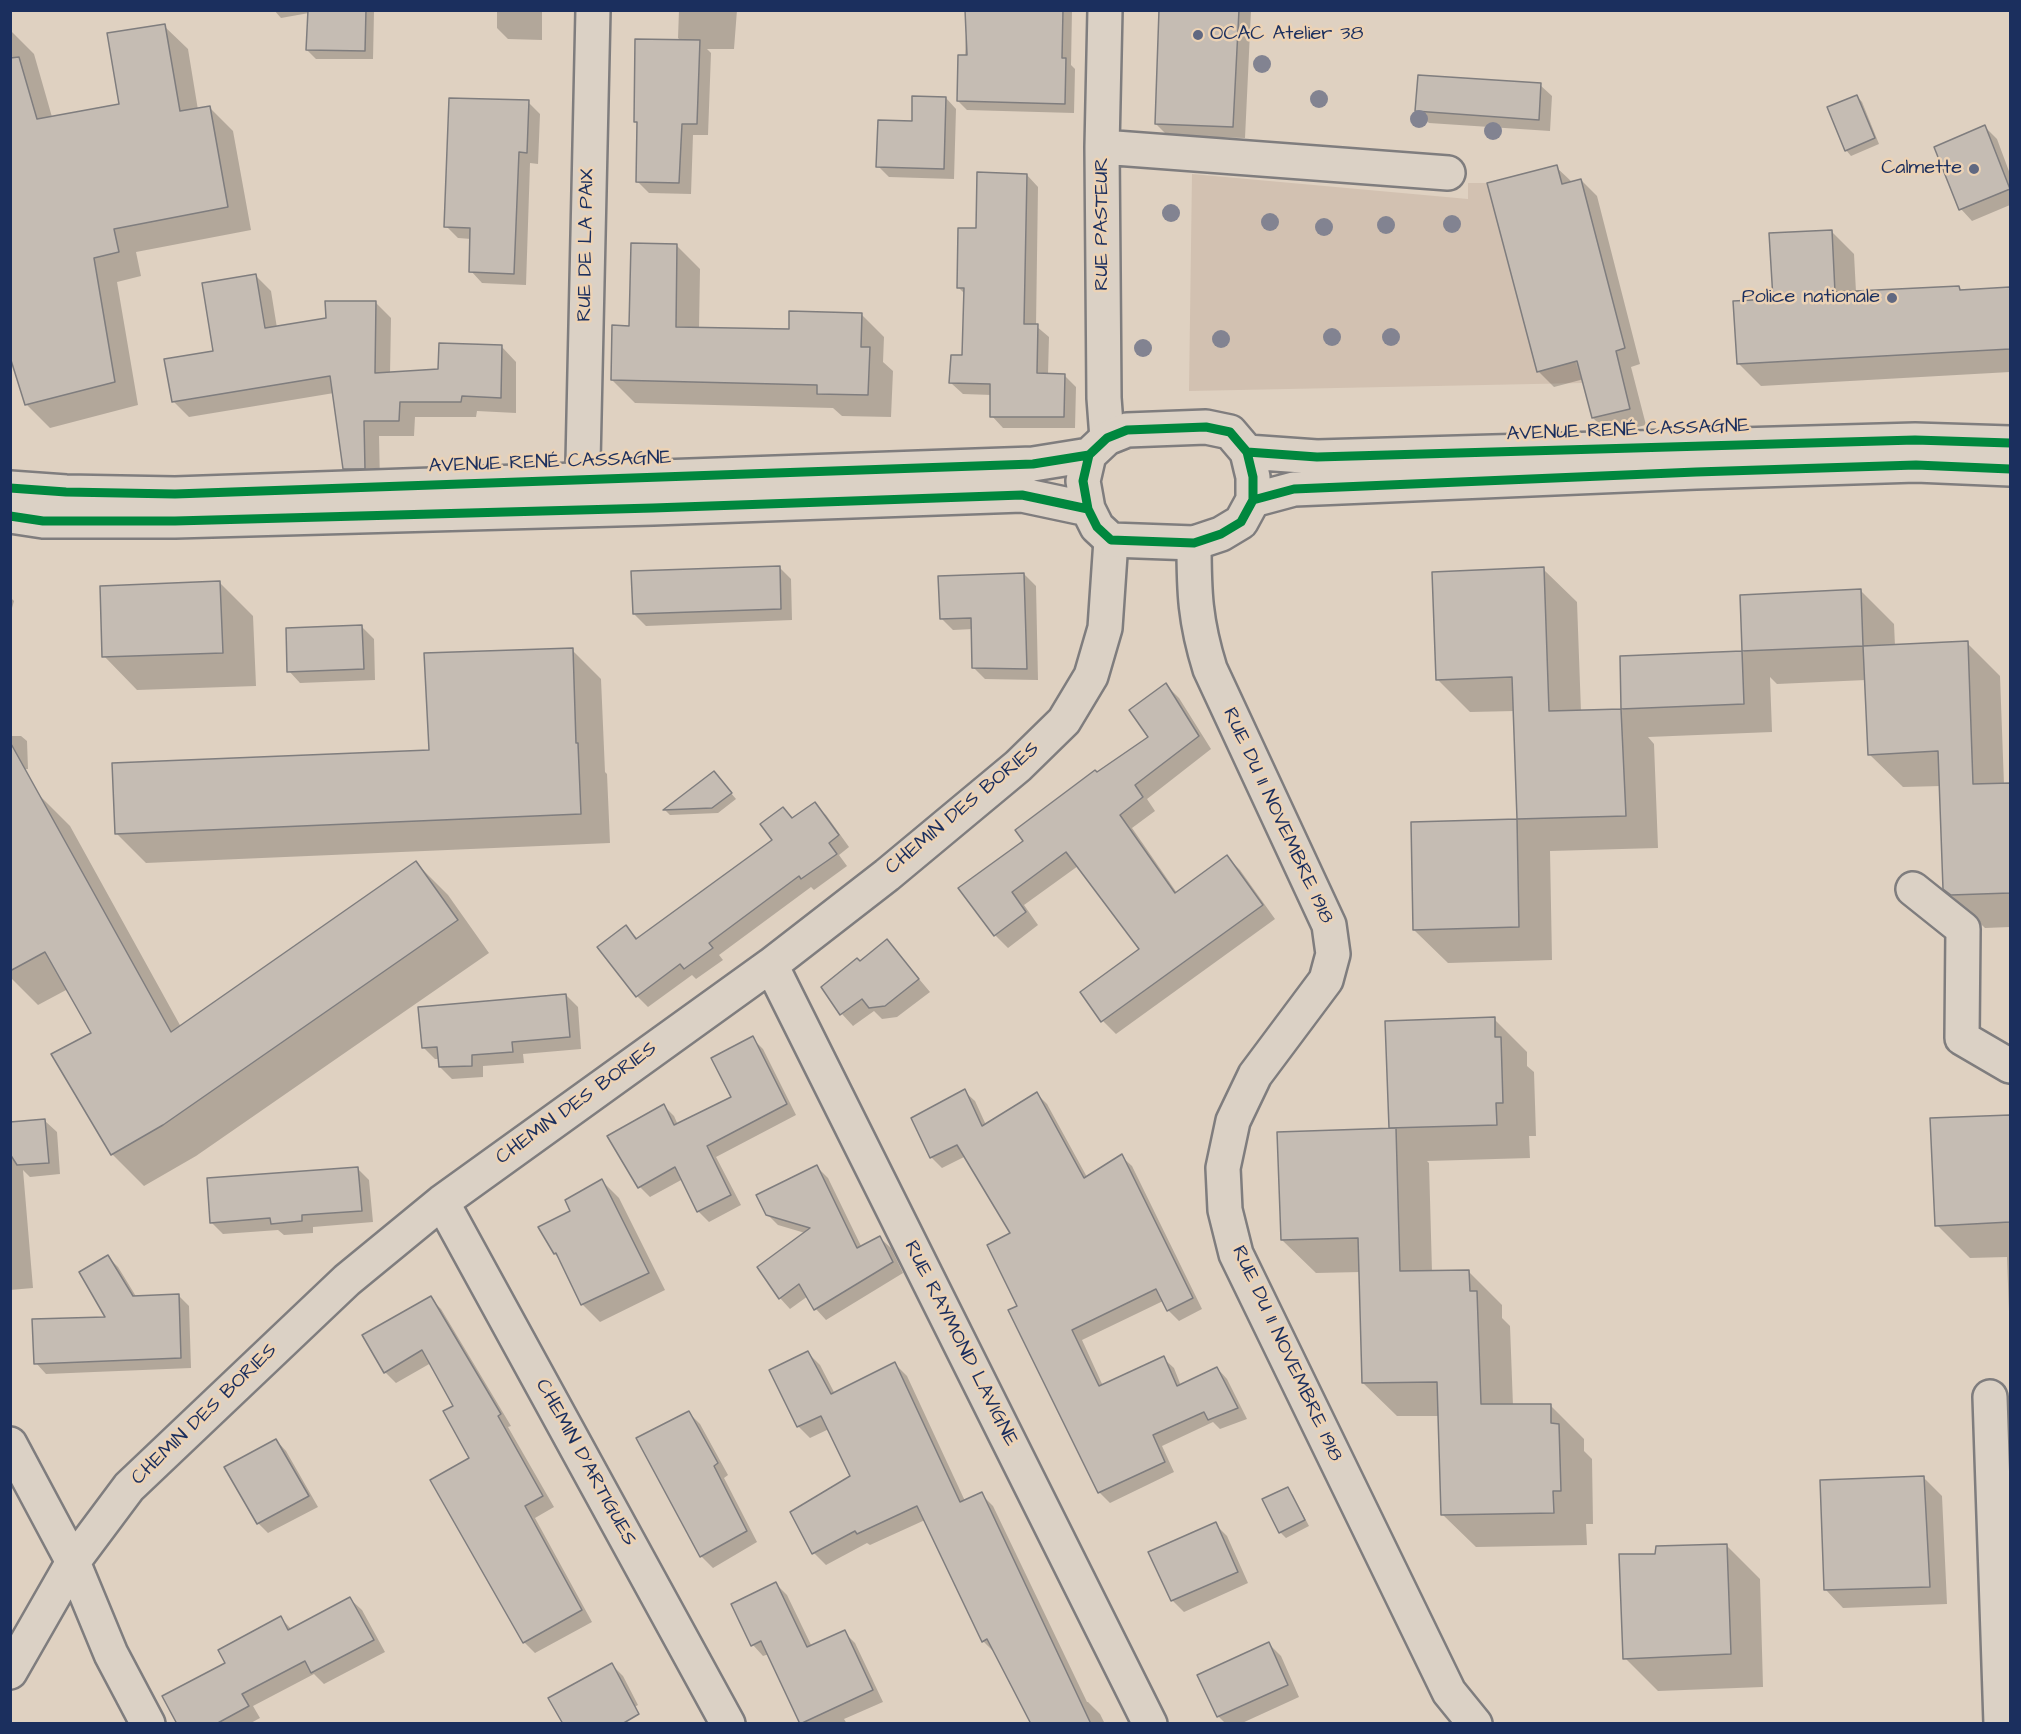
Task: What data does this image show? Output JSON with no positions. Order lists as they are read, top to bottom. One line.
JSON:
{"streets":{"street":["RUE PASTEUR","RUE DE LA PAIX","AVENUE RENÉ CASSAGNE","CHEMIN DES BORIES","RUE DU 11 NOVEMBRE 1918","RUE RAYMOND LAVIGNE","CHEMIN D'ARTIGUES"]},"crossings":[["RUE PASTEUR","AVENUE RENÉ CASSAGNE"],["RUE PASTEUR","CHEMIN DES BORIES"],["RUE PASTEUR","RUE DU 11 NOVEMBRE 1918"],["RUE DE LA PAIX","AVENUE RENÉ CASSAGNE"],["AVENUE RENÉ CASSAGNE","CHEMIN DES BORIES"],["AVENUE RENÉ CASSAGNE","RUE DU 11 NOVEMBRE 1918"],["CHEMIN DES BORIES","RUE DU 11 NOVEMBRE 1918"],["CHEMIN DES BORIES","RUE RAYMOND LAVIGNE"],["CHEMIN DES BORIES","CHEMIN D'ARTIGUES"]],"places":["OCAC Atelier 38","Calmette","Police nationale"]}
